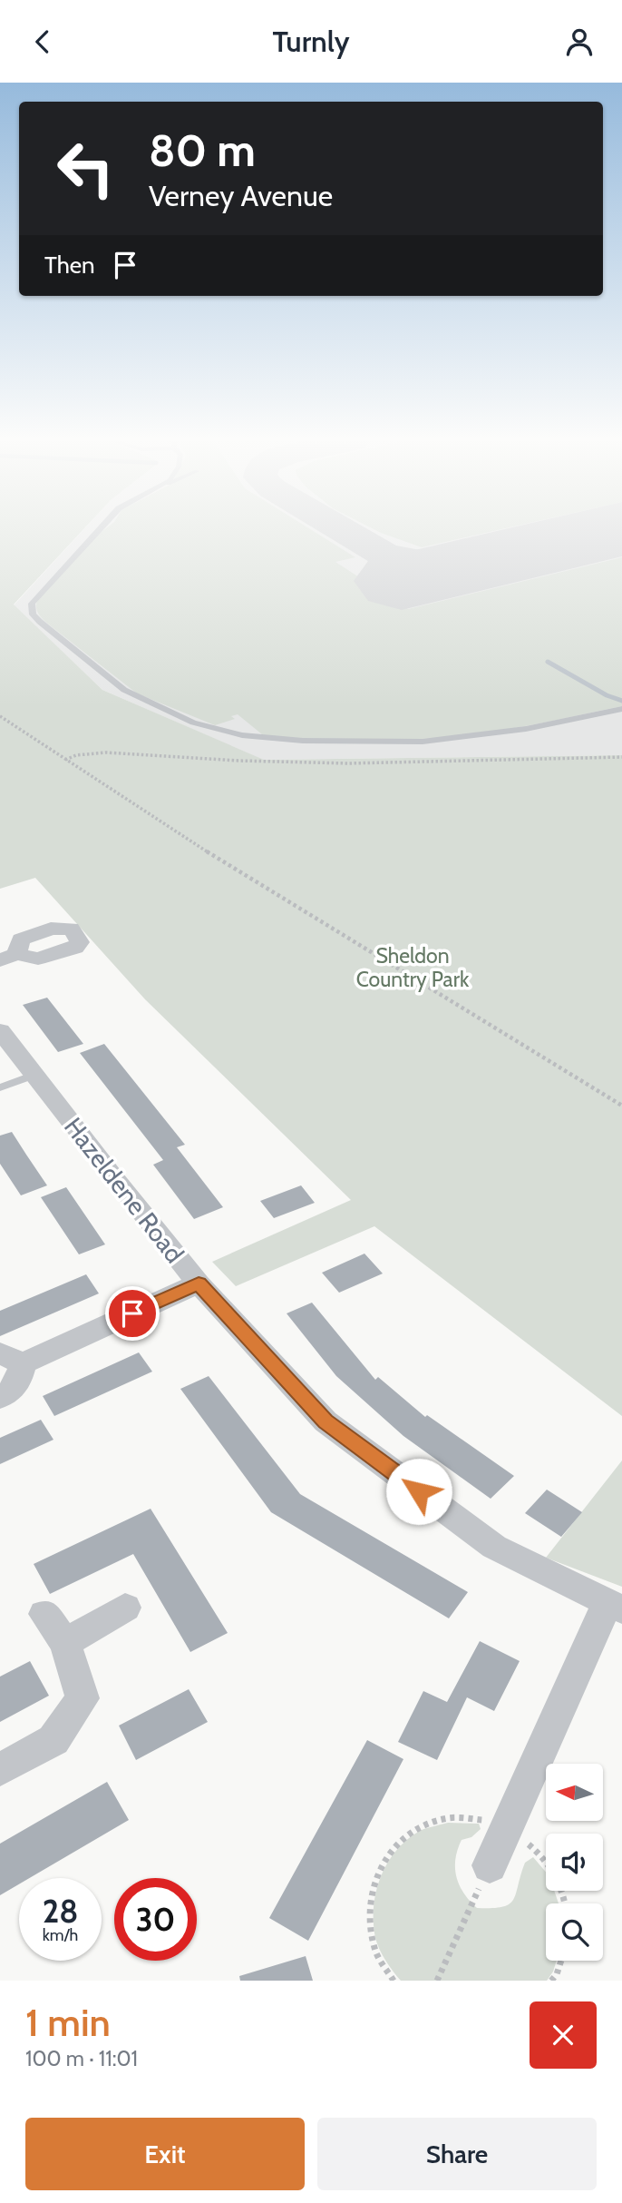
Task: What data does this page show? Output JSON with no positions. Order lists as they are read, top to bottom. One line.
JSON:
{"streets":{"street":["Hazeldene Road"]},"parks":["Sheldon Country Park"],"north":"left","page":{"header":"Turnly","turn":["80 m","Verney Avenue"],"then":"Then","speed":"28 km/h","limit":"30","heading":["1 min","100 m · 11:01"],"buttons":["Exit","Share"]}}
